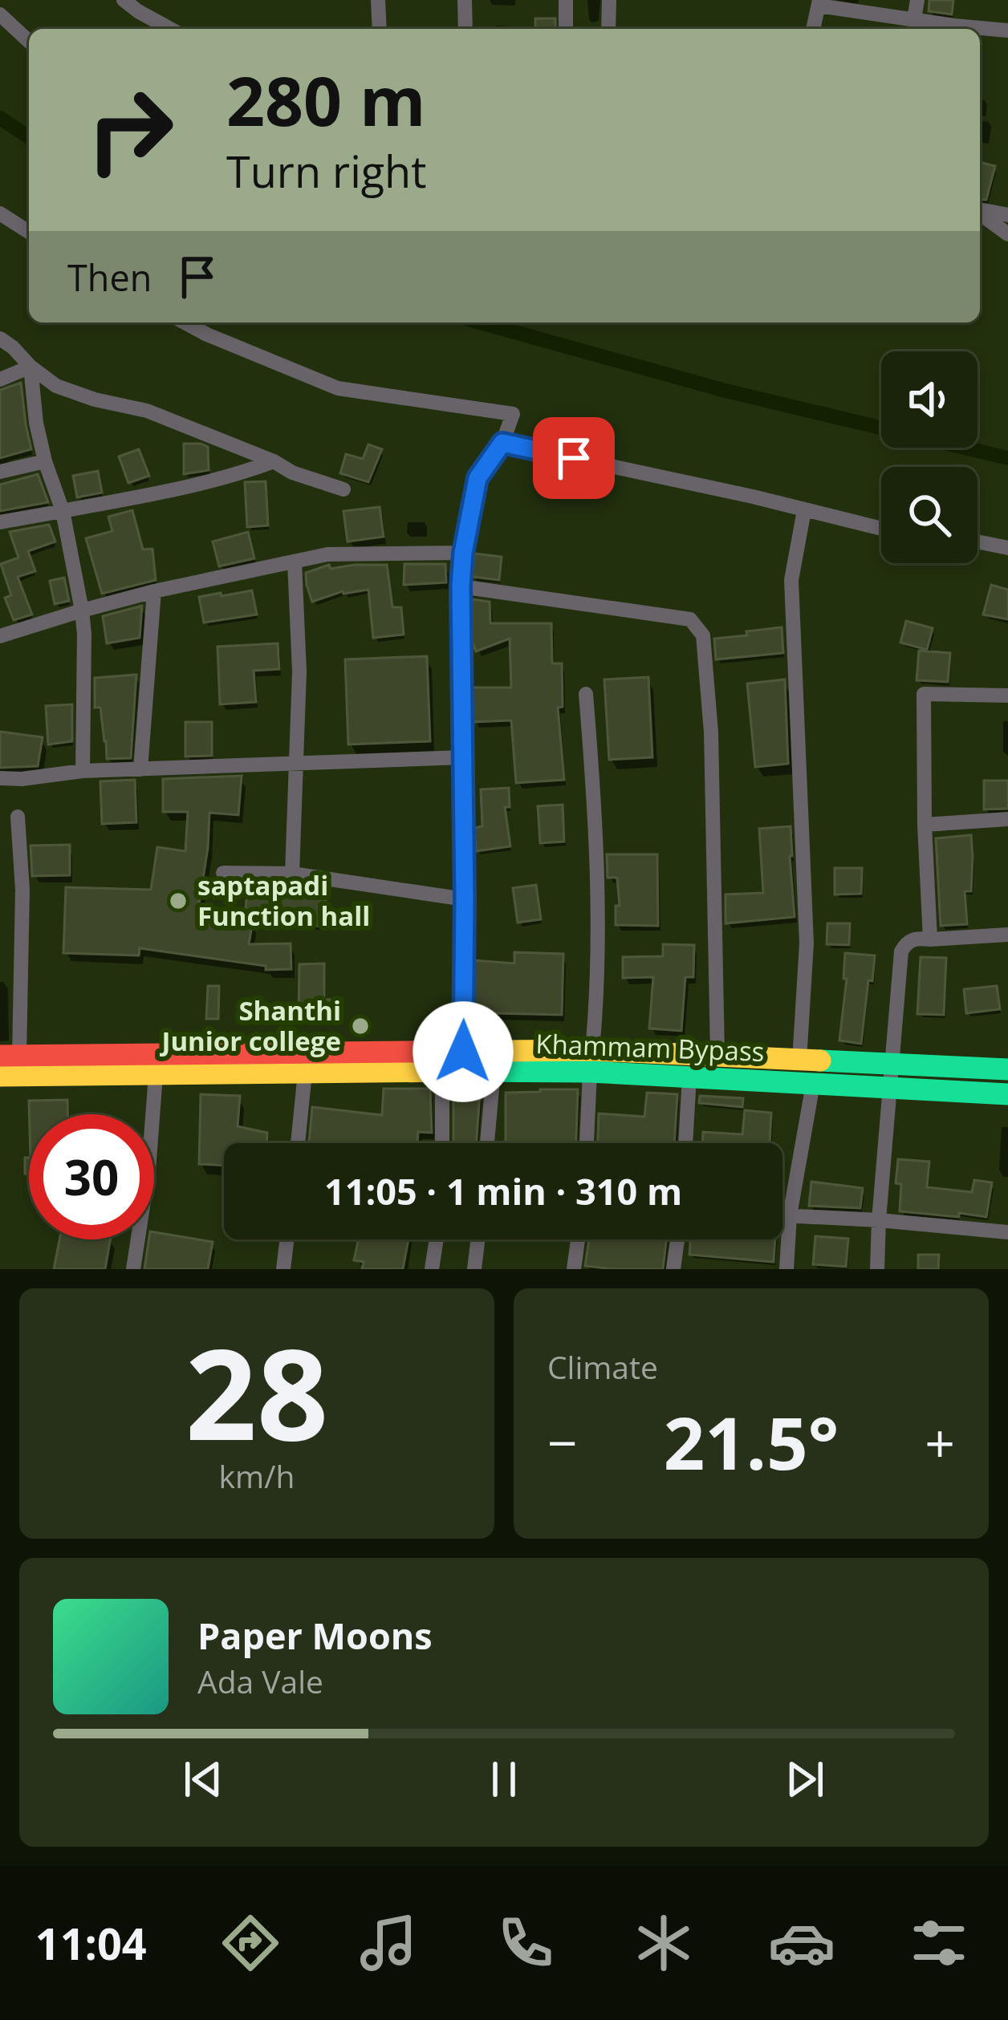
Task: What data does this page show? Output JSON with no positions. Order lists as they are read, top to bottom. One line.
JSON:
{"streets":{"highway":["Khammam Bypass"]},"places":["saptapadi Function hall","Shanthi Junior college"],"page":{"turn":["280 m","Turn right"],"then":"Then","limit":"30","trip":"11:05 · 1 min · 310 m","tile":[["28","km/h"],"Climate"],"heat":["−","21.5°","+"],"song":["Paper Moons","Ada Vale"],"tabs":"11:04"}}
